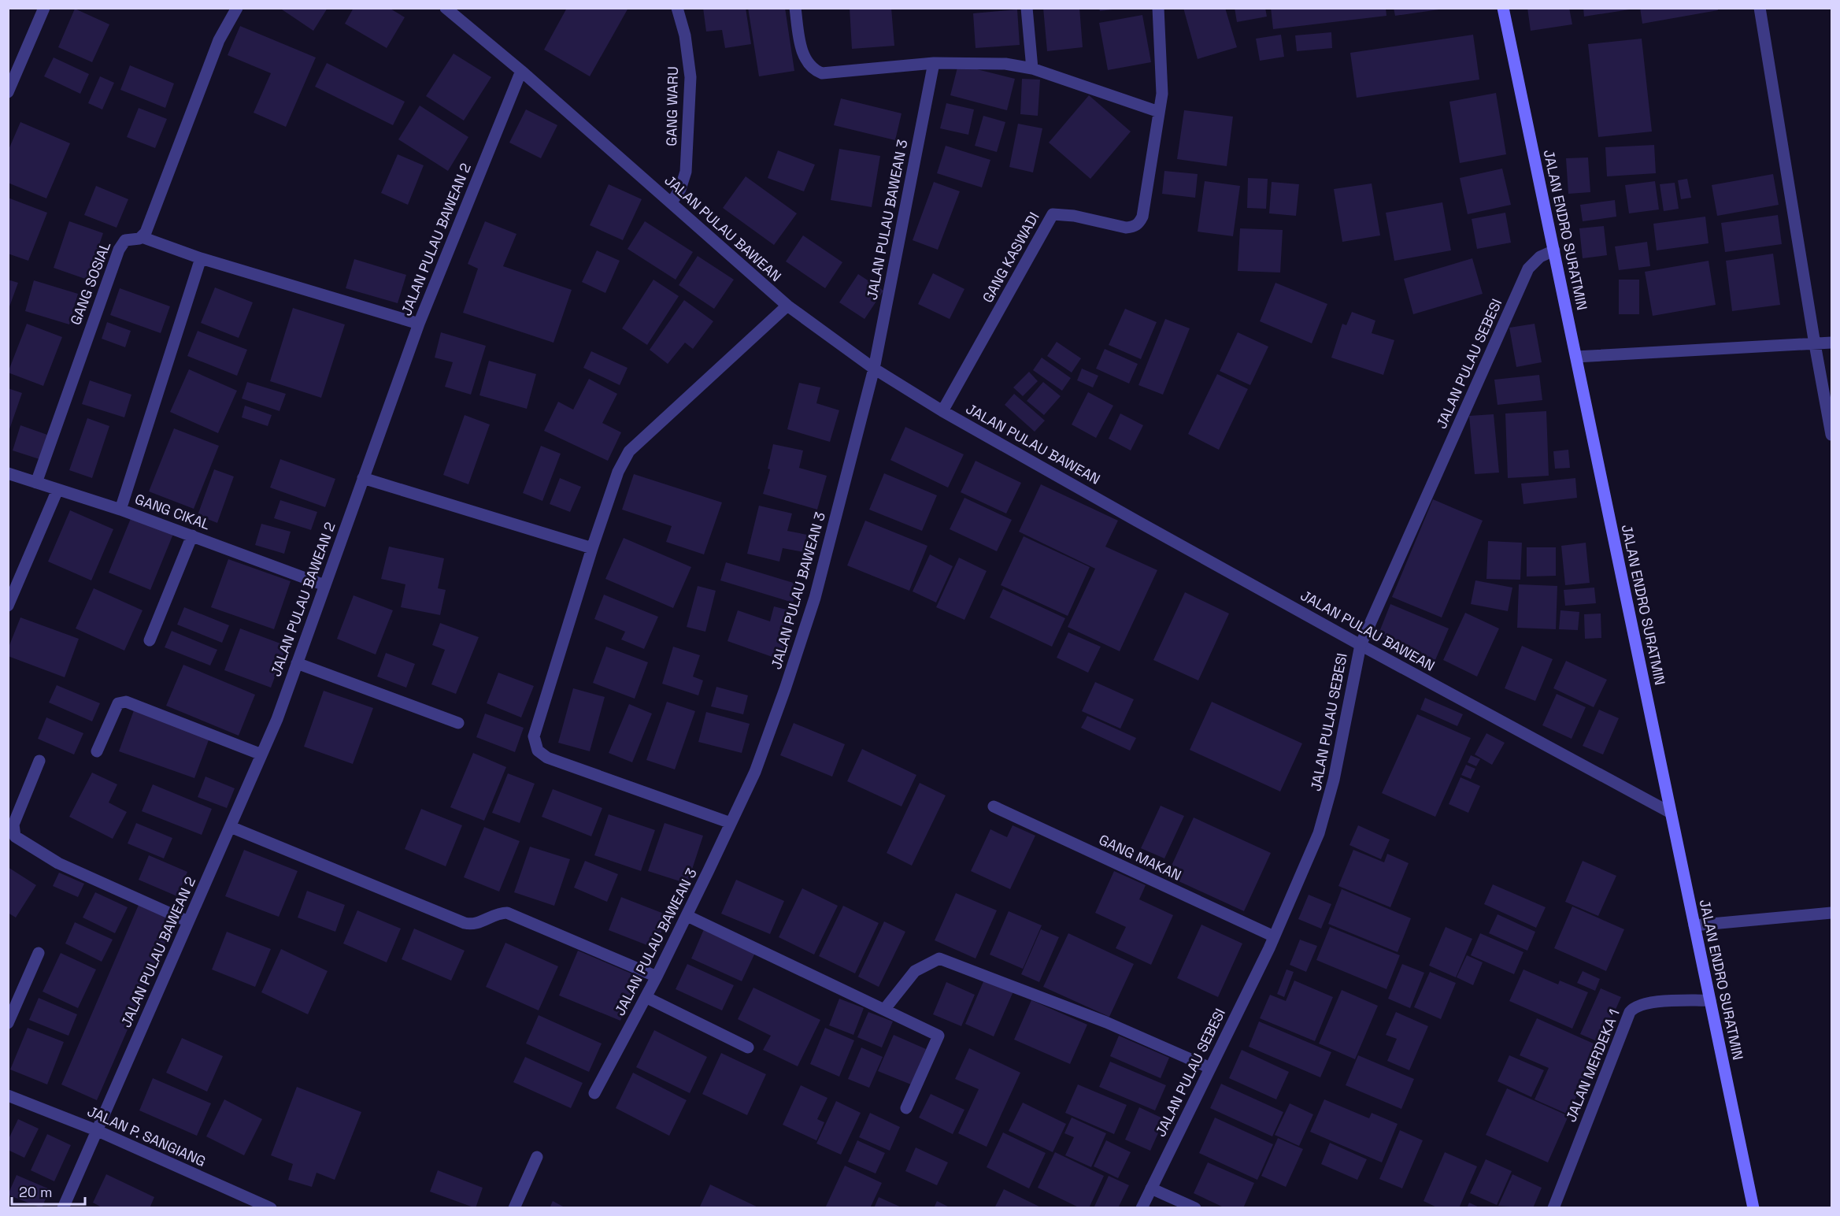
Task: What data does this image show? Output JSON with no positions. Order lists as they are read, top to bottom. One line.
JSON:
{"streets":{"main road":["JALAN ENDRO SURATMIN"],"street":["GANG WARU","JALAN PULAU BAWEAN 3","JALAN PULAU BAWEAN","JALAN PULAU BAWEAN 2","GANG KASWADI","GANG SOSIAL","JALAN PULAU SEBESI","GANG CIKAL","GANG MAKAN","JALAN MERDEKA 1","JALAN P. SANGIANG"]},"crossings":[["GANG WARU","JALAN PULAU BAWEAN"],["JALAN PULAU BAWEAN 3","JALAN PULAU BAWEAN"],["JALAN PULAU BAWEAN","JALAN ENDRO SURATMIN"],["JALAN PULAU BAWEAN","JALAN PULAU BAWEAN 2"],["JALAN PULAU BAWEAN","GANG KASWADI"],["JALAN PULAU BAWEAN","JALAN PULAU SEBESI"],["JALAN ENDRO SURATMIN","JALAN PULAU SEBESI"],["JALAN ENDRO SURATMIN","JALAN MERDEKA 1"],["JALAN PULAU BAWEAN 2","GANG CIKAL"],["JALAN PULAU BAWEAN 2","JALAN P. SANGIANG"],["GANG SOSIAL","GANG CIKAL"],["JALAN PULAU SEBESI","GANG MAKAN"]],"scale_bar":"20 m"}
